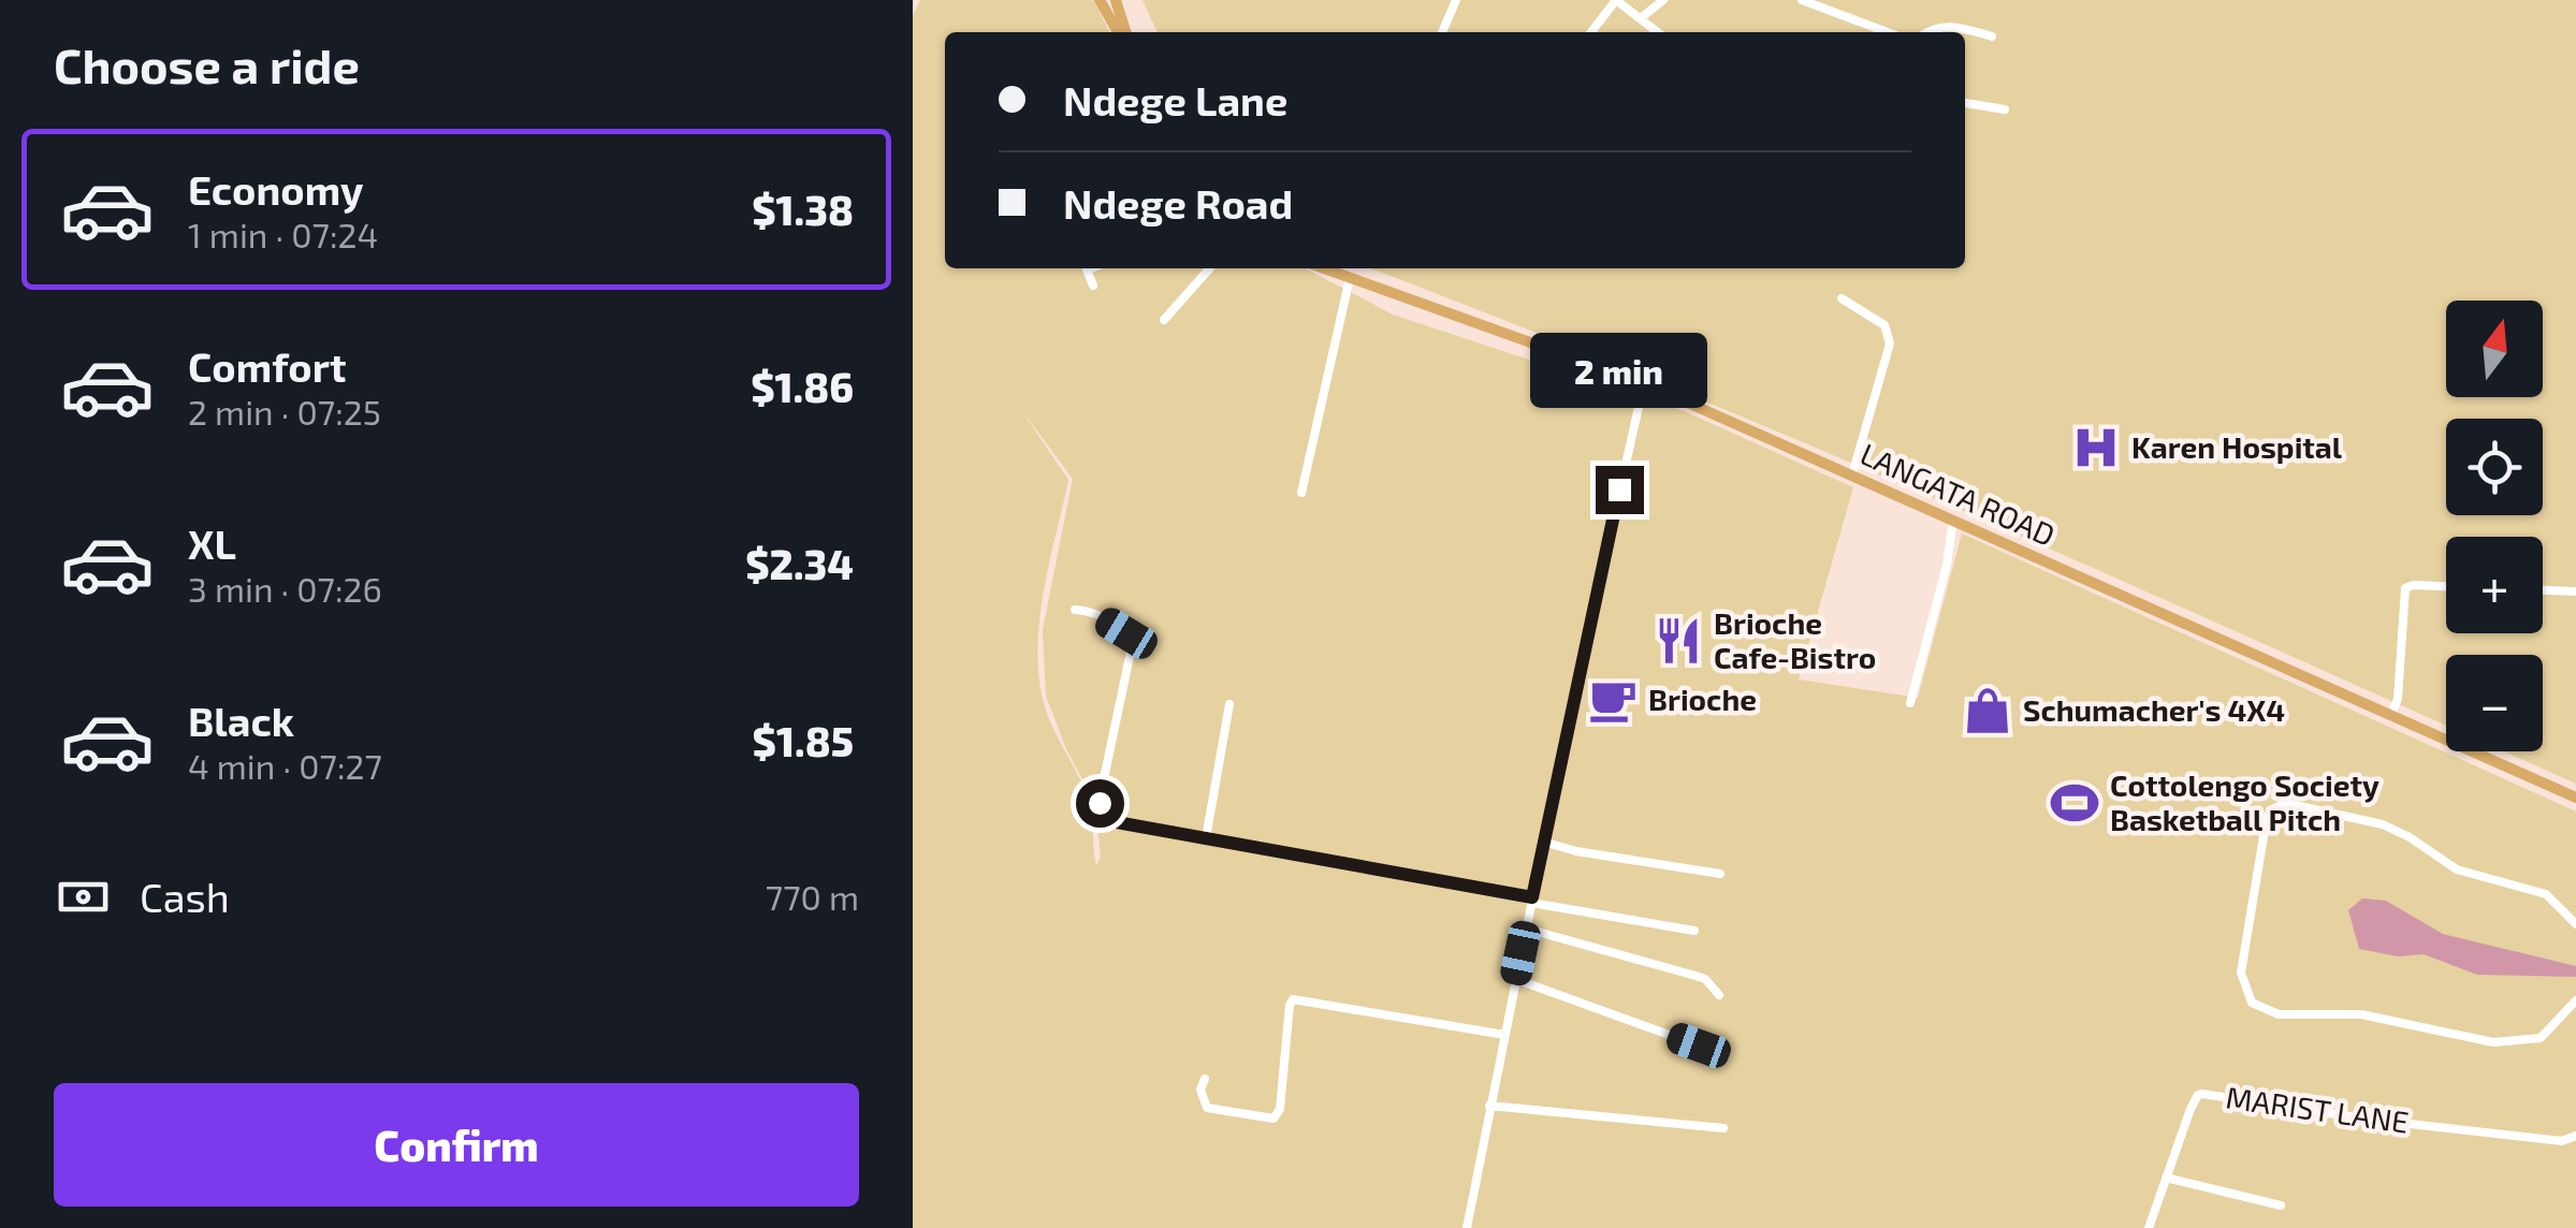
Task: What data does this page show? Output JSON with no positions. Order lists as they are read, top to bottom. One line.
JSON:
{"streets":{"main road":["LANGATA ROAD"],"street":["MARIST LANE"]},"places":{"hospital":["Karen Hospital"],"restaurant":["Brioche Cafe-Bistro"],"cafe":["Brioche"],"shop":["Schumacher's 4X4"],"sports":["Cottolengo Society Basketball Pitch"]},"north":"top","page":{"heading":"Choose a ride","banner":["Ndege Lane","Ndege Road"],"list":[{"name":"Economy","note":"1 min · 07:24","value":"$1.38"},{"name":"Comfort","note":"2 min · 07:25","value":"$1.86"},{"name":"XL","note":"3 min · 07:26","value":"$2.34"},{"name":"Black","note":"4 min · 07:27","value":"$1.85"}],"map_buttons":["+","−"],"bubble":"2 min","pay":["Cash","770 m"],"buttons":"Confirm"}}
